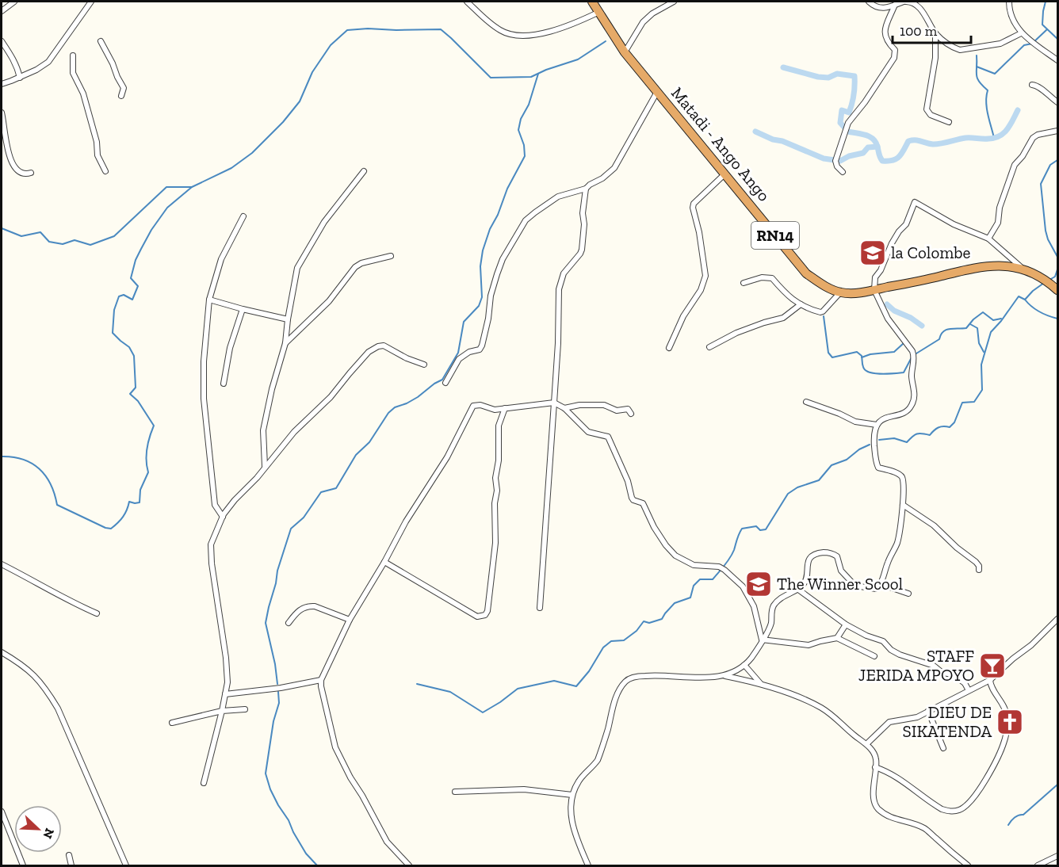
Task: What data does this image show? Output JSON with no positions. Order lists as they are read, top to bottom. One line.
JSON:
{"streets":{"highway":["Matadi - Ango Ango","RN14"]},"places":{"school or university":["la Colombe","The Winner Scool"],"bar":["STAFF JERIDA MPOYO"],"church":["DIEU DE SIKATENDA"]},"scale_bar":"100 m","north":"bottom right"}
